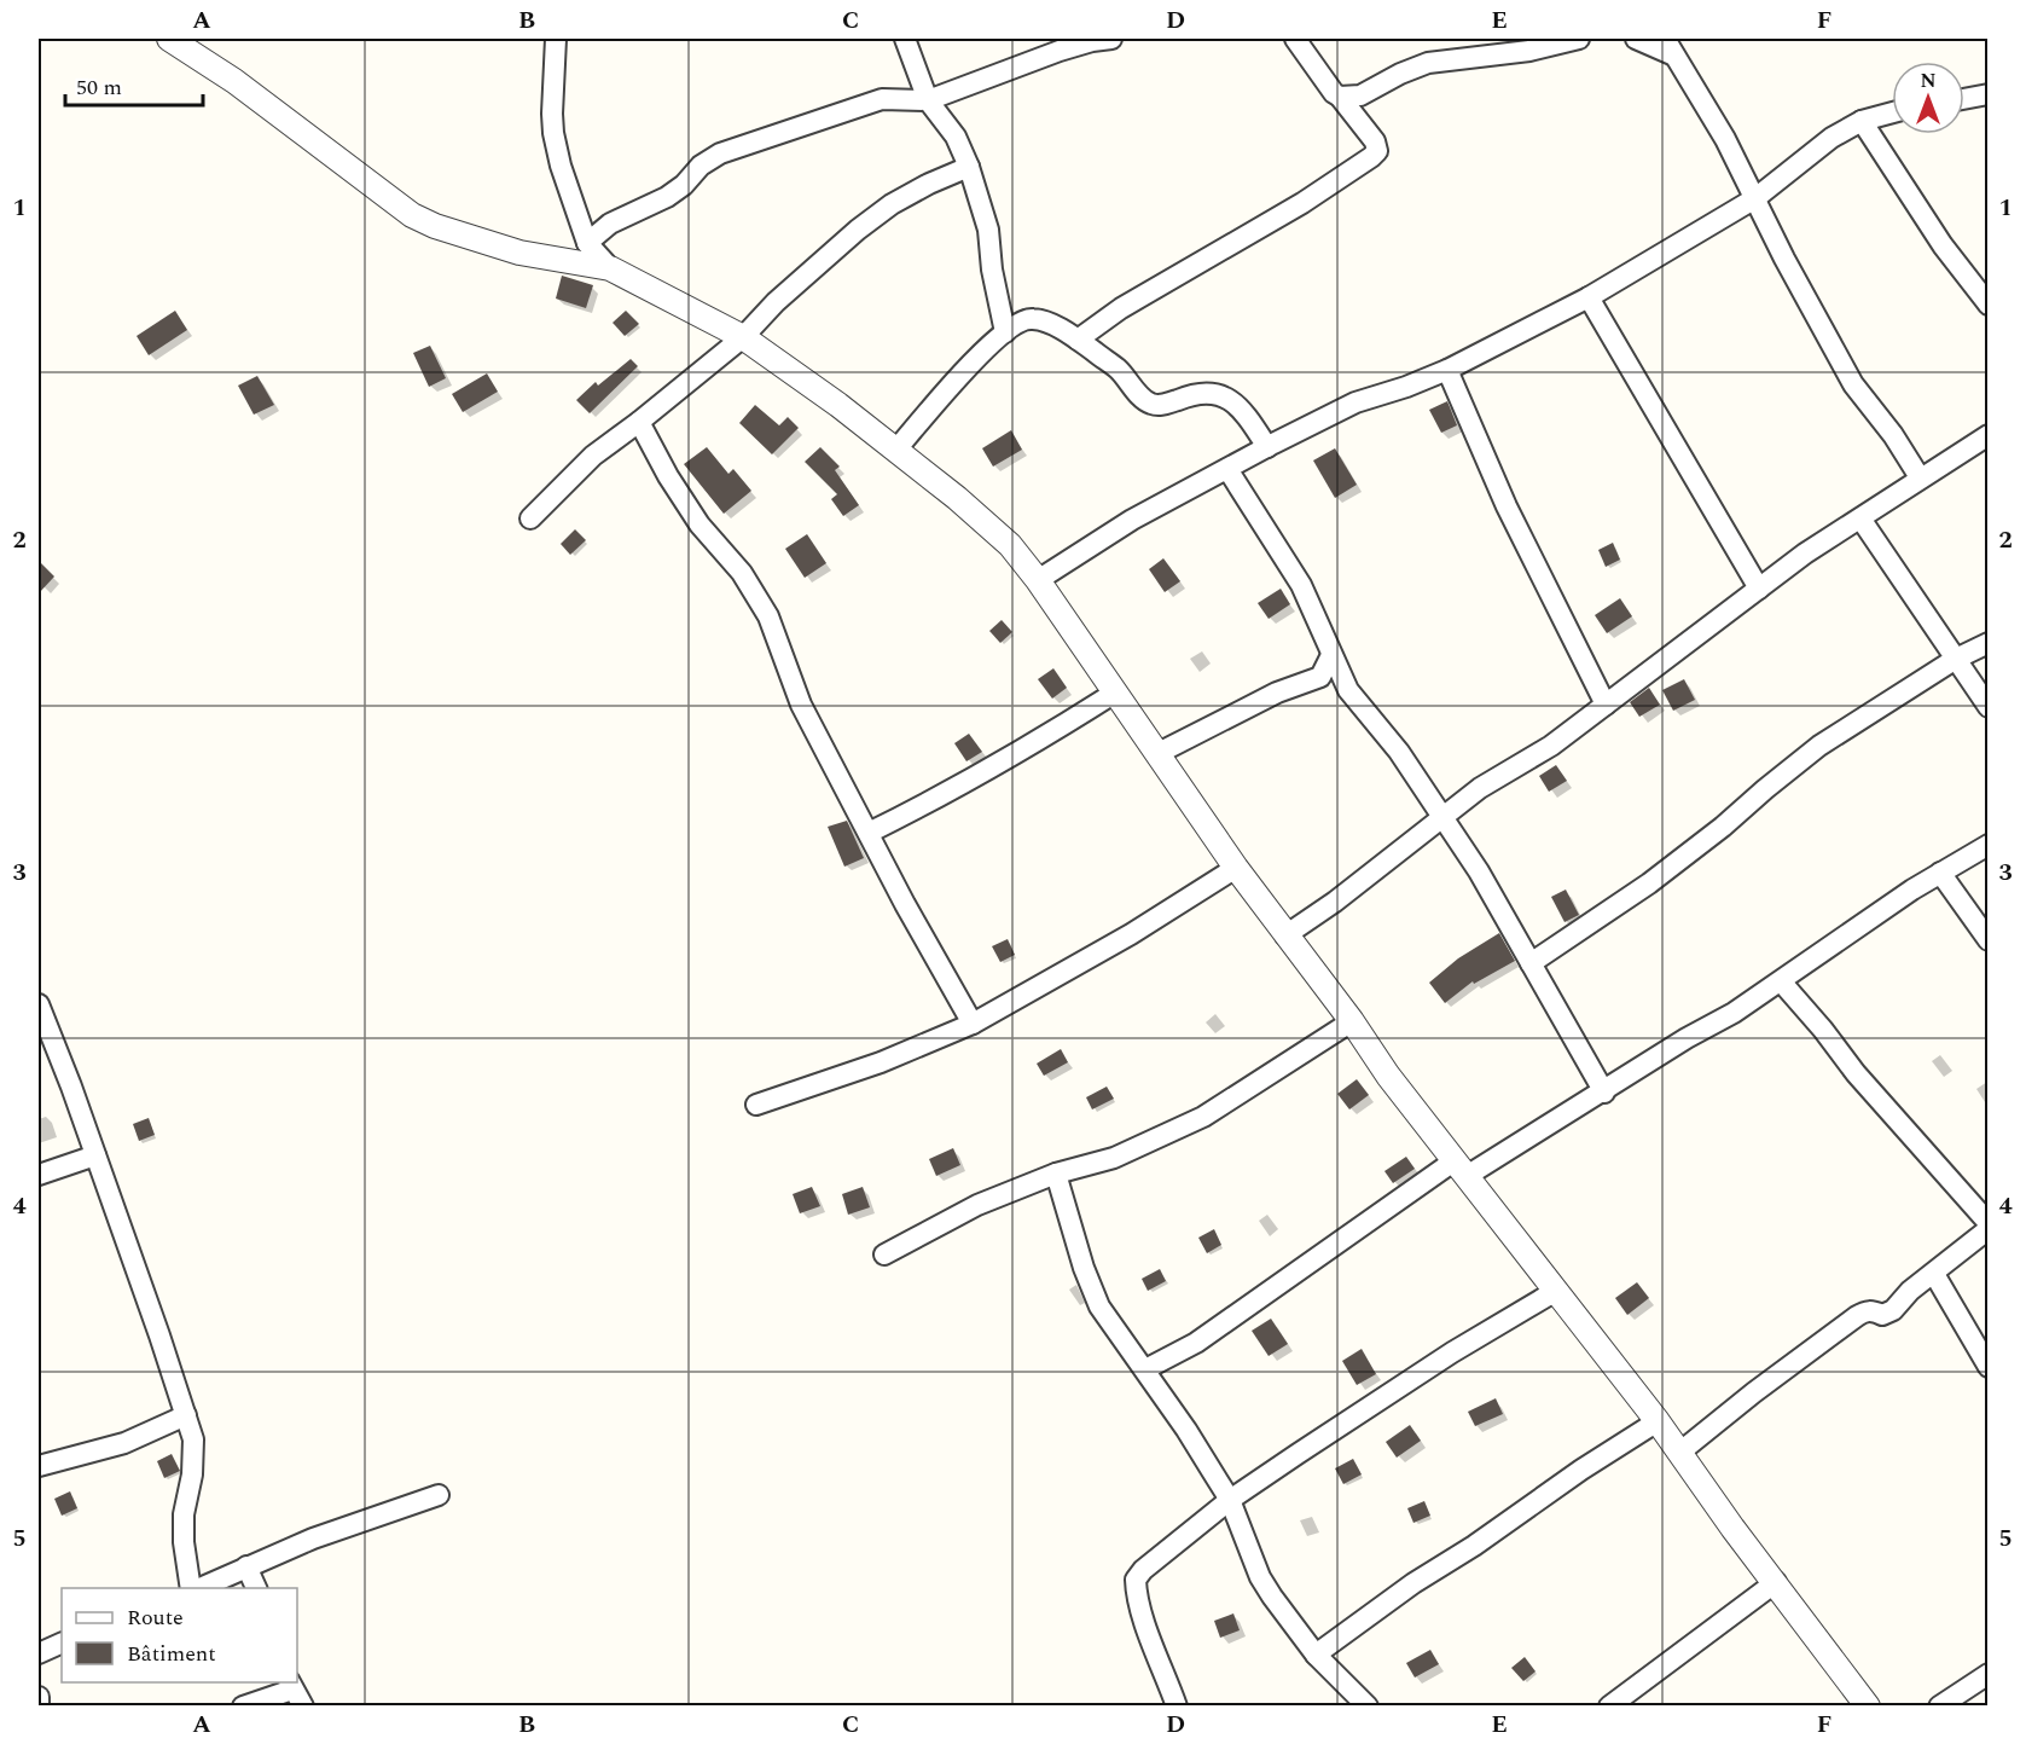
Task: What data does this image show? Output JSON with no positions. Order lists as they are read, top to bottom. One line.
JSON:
{"legend":["Route","Bâtiment"],"scale_bar":"50 m","north":"top","grid":{"columns":["A","B","C","D","E","F"],"rows":["1","2","3","4","5"]}}
